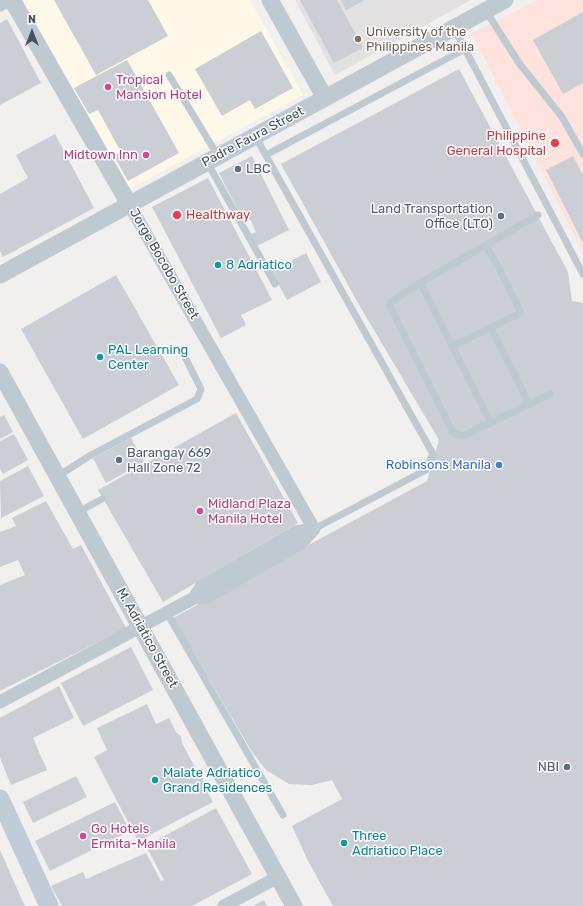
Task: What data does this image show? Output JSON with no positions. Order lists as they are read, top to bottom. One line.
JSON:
{"streets":{"street":["Padre Faura Street","Jorge Bocobo Street","M. Adriatico Street"]},"crossings":[["Padre Faura Street","Jorge Bocobo Street"]],"places":["University of the Philippines Manila","Tropical Mansion Hotel","Philippine General Hospital","Midtown Inn","LBC","Healthway","Land Transportation Office (LTO)","8 Adriatico","PAL Learning Center","Barangay 669 Hall Zone 72","Robinsons Manila","Midland Plaza Manila Hotel","NBI","Malate Adriatico Grand Residences","Go Hotels Ermita-Manila","Three Adriatico Place"],"north":"top"}
